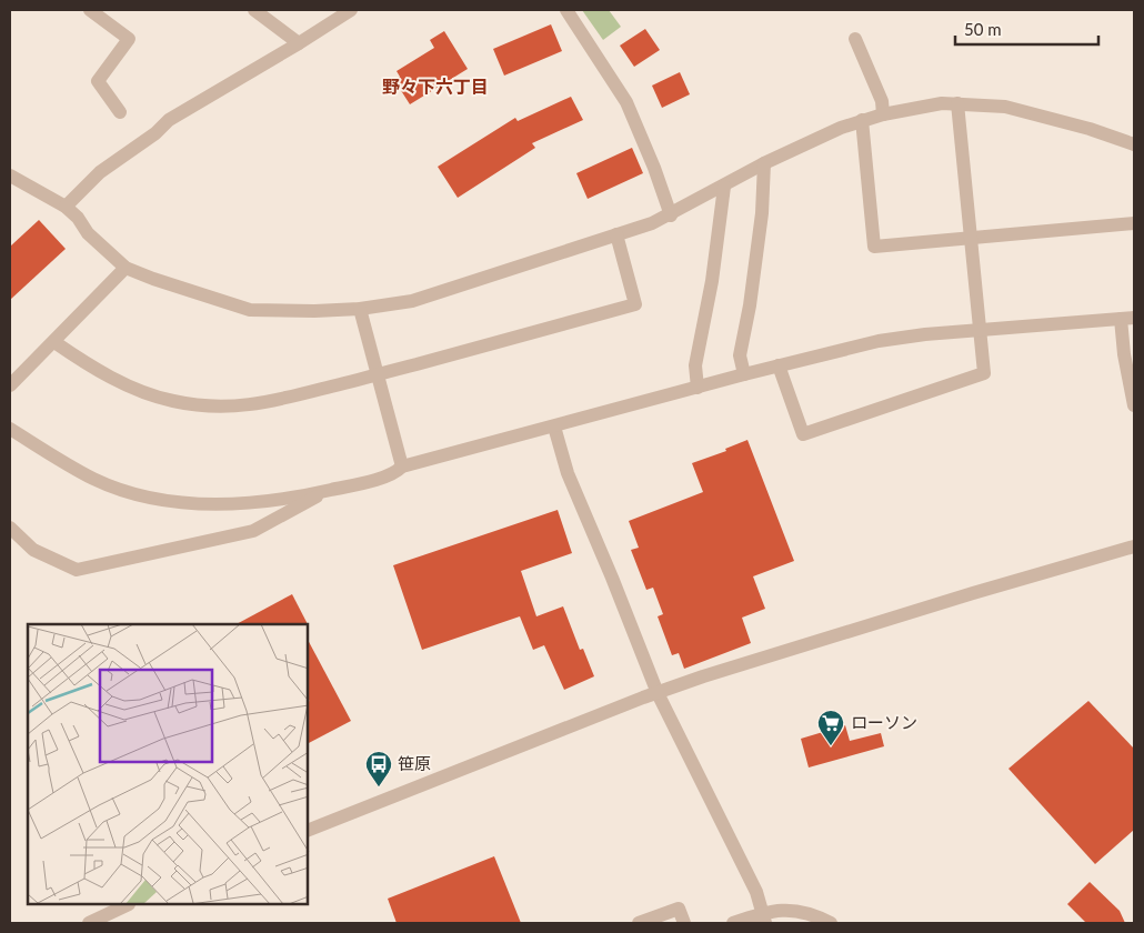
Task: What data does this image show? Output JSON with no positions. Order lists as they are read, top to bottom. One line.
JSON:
{"districts":["野々下六丁目"],"places":{"supermarket":["ローソン"],"bus stop":["笹原"]},"scale_bar":"50 m"}
